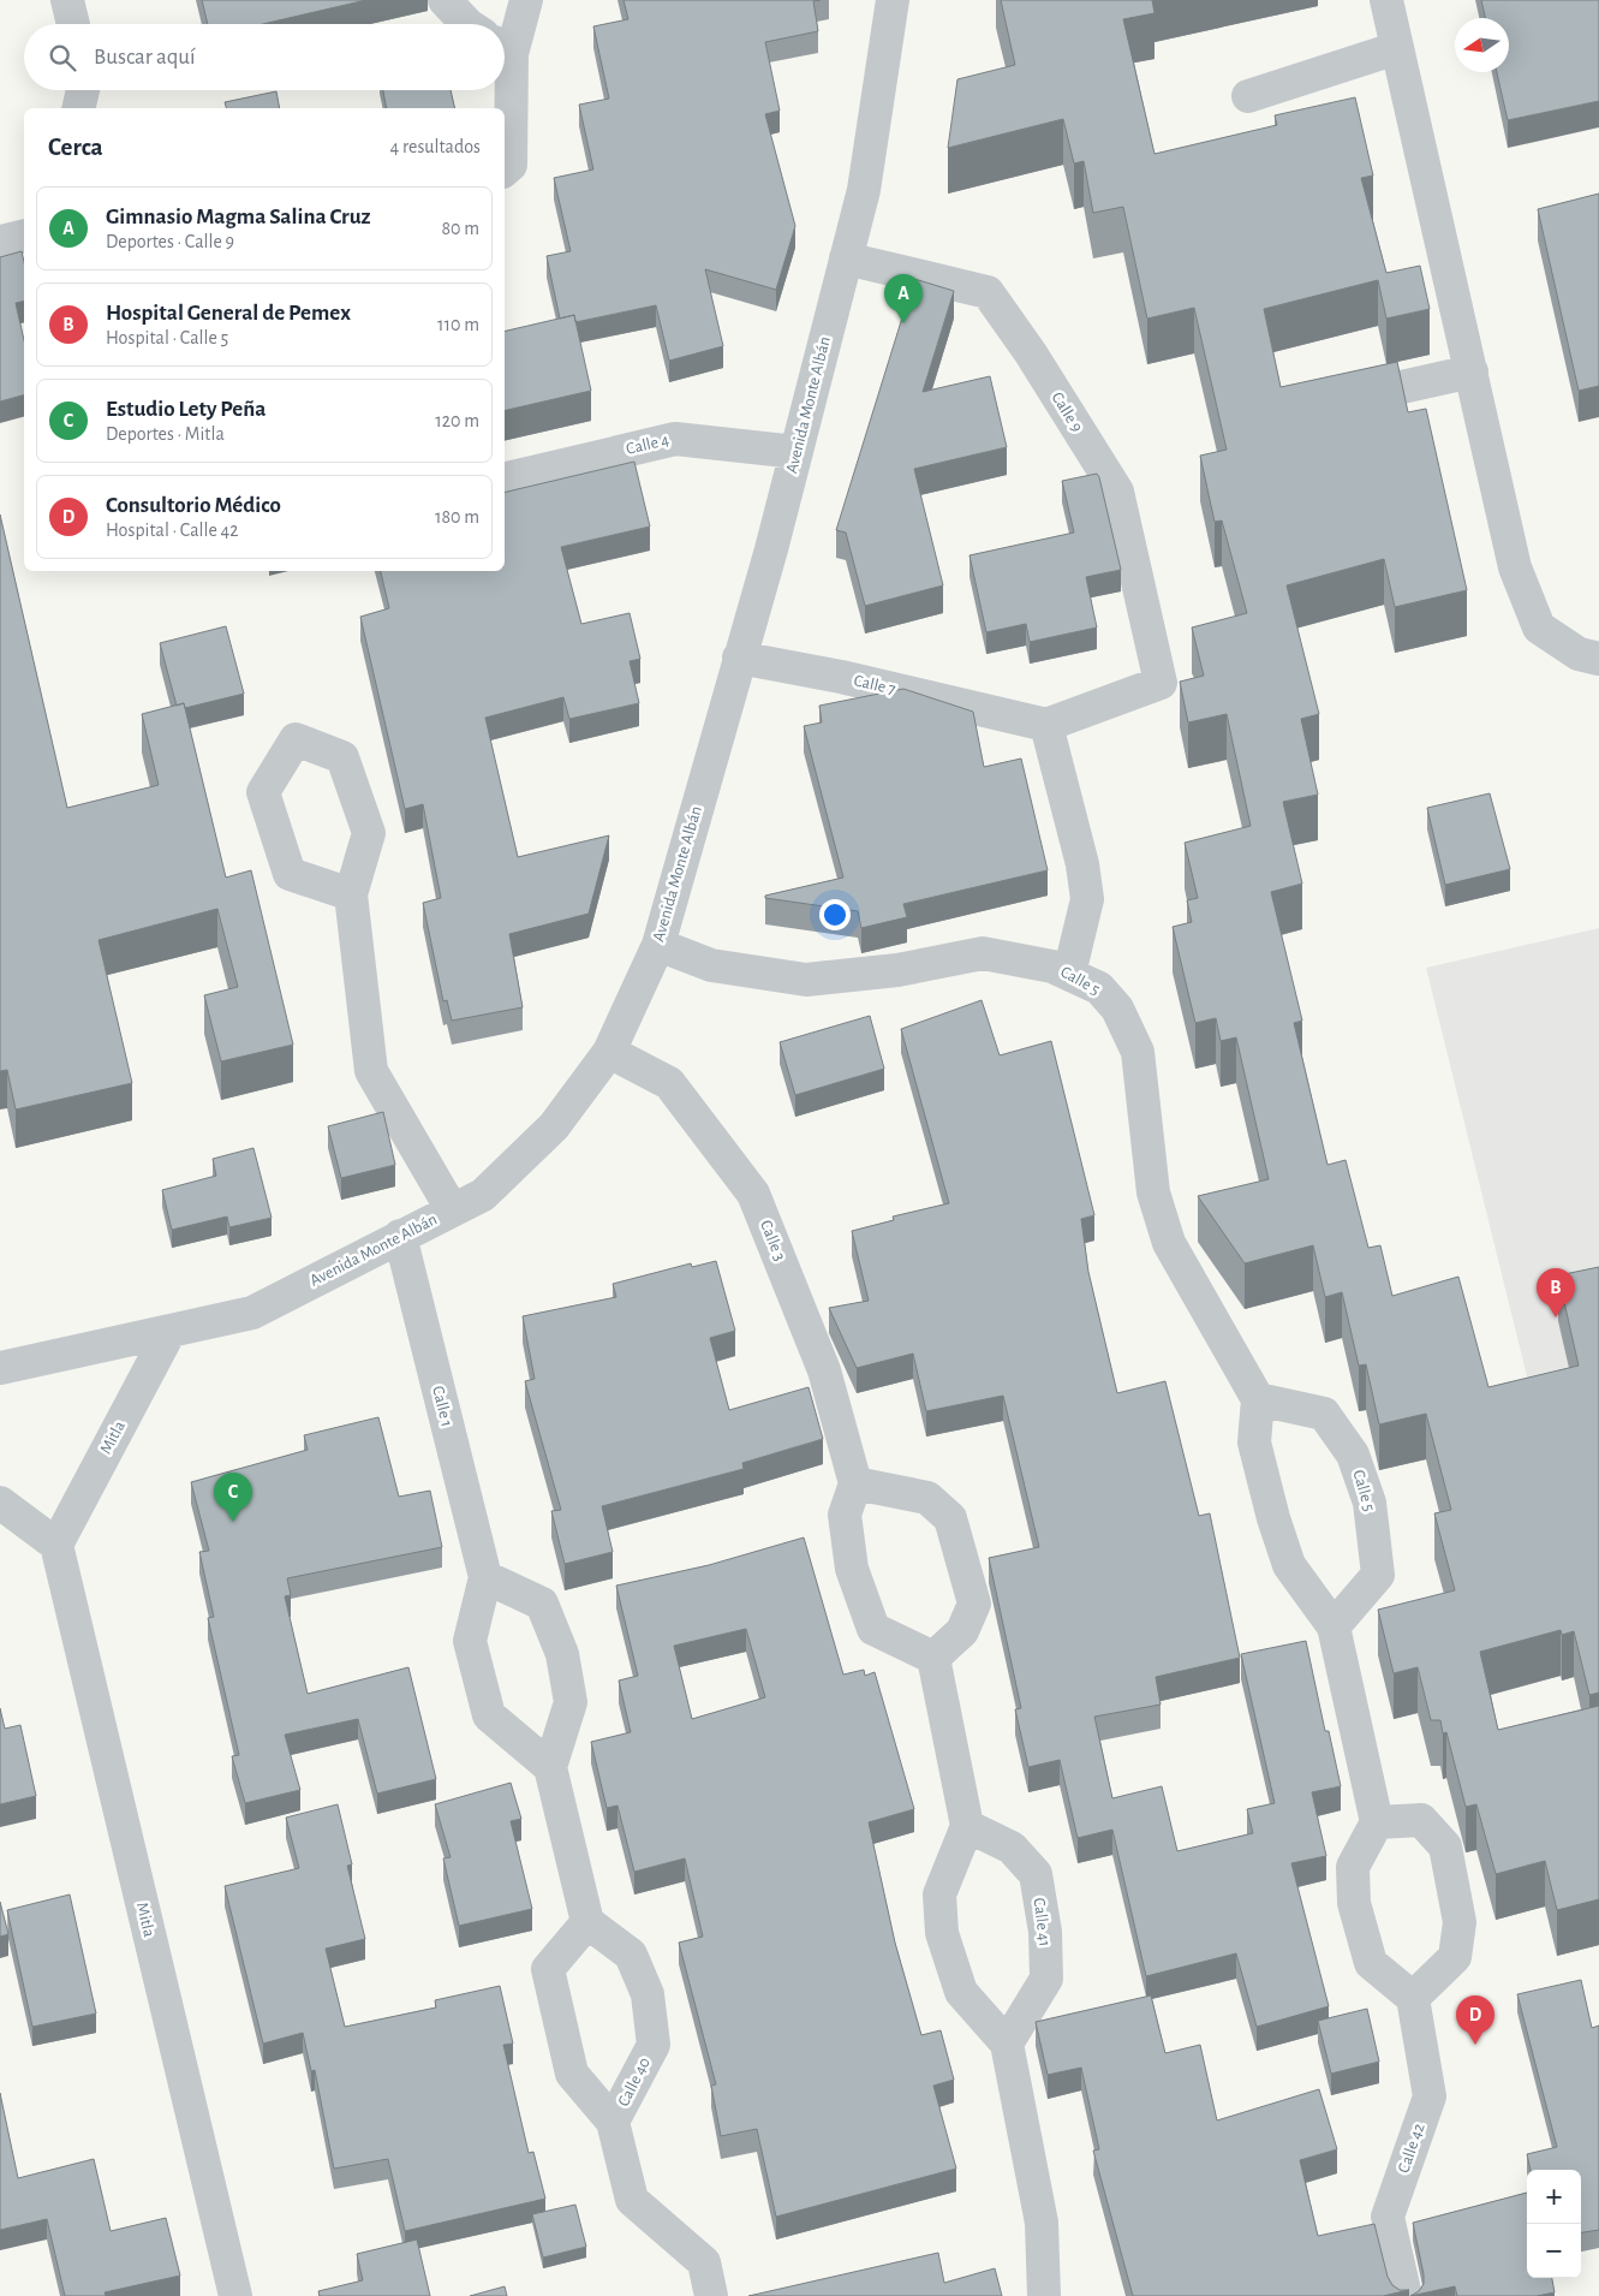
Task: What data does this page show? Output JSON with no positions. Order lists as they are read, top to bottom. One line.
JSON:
{"streets":{"street":["Avenida Monte Albán","Calle 9","Calle 4","Calle 7","Calle 5","Calle 3","Calle 1","Mitla","Calle 41","Calle 40","Calle 42"]},"crossings":[["Avenida Monte Albán","Calle 9"],["Avenida Monte Albán","Calle 4"],["Avenida Monte Albán","Calle 7"],["Avenida Monte Albán","Calle 5"],["Avenida Monte Albán","Calle 3"],["Avenida Monte Albán","Calle 1"],["Avenida Monte Albán","Mitla"],["Calle 9","Calle 7"]],"north":"left","page":{"search":"Buscar aquí","heading":["Cerca","4 resultados"],"list":[{"mark":"A","name":"Gimnasio Magma Salina Cruz","note":"Deportes · Calle 9","value":"80 m"},{"mark":"B","name":"Hospital General de Pemex","note":"Hospital · Calle 5","value":"110 m"},{"mark":"C","name":"Estudio Lety Peña","note":"Deportes · Mitla","value":"120 m"},{"mark":"D","name":"Consultorio Médico","note":"Hospital · Calle 42","value":"180 m"}],"pins":["A","B","C","D"],"map_buttons":["+","−"]}}
